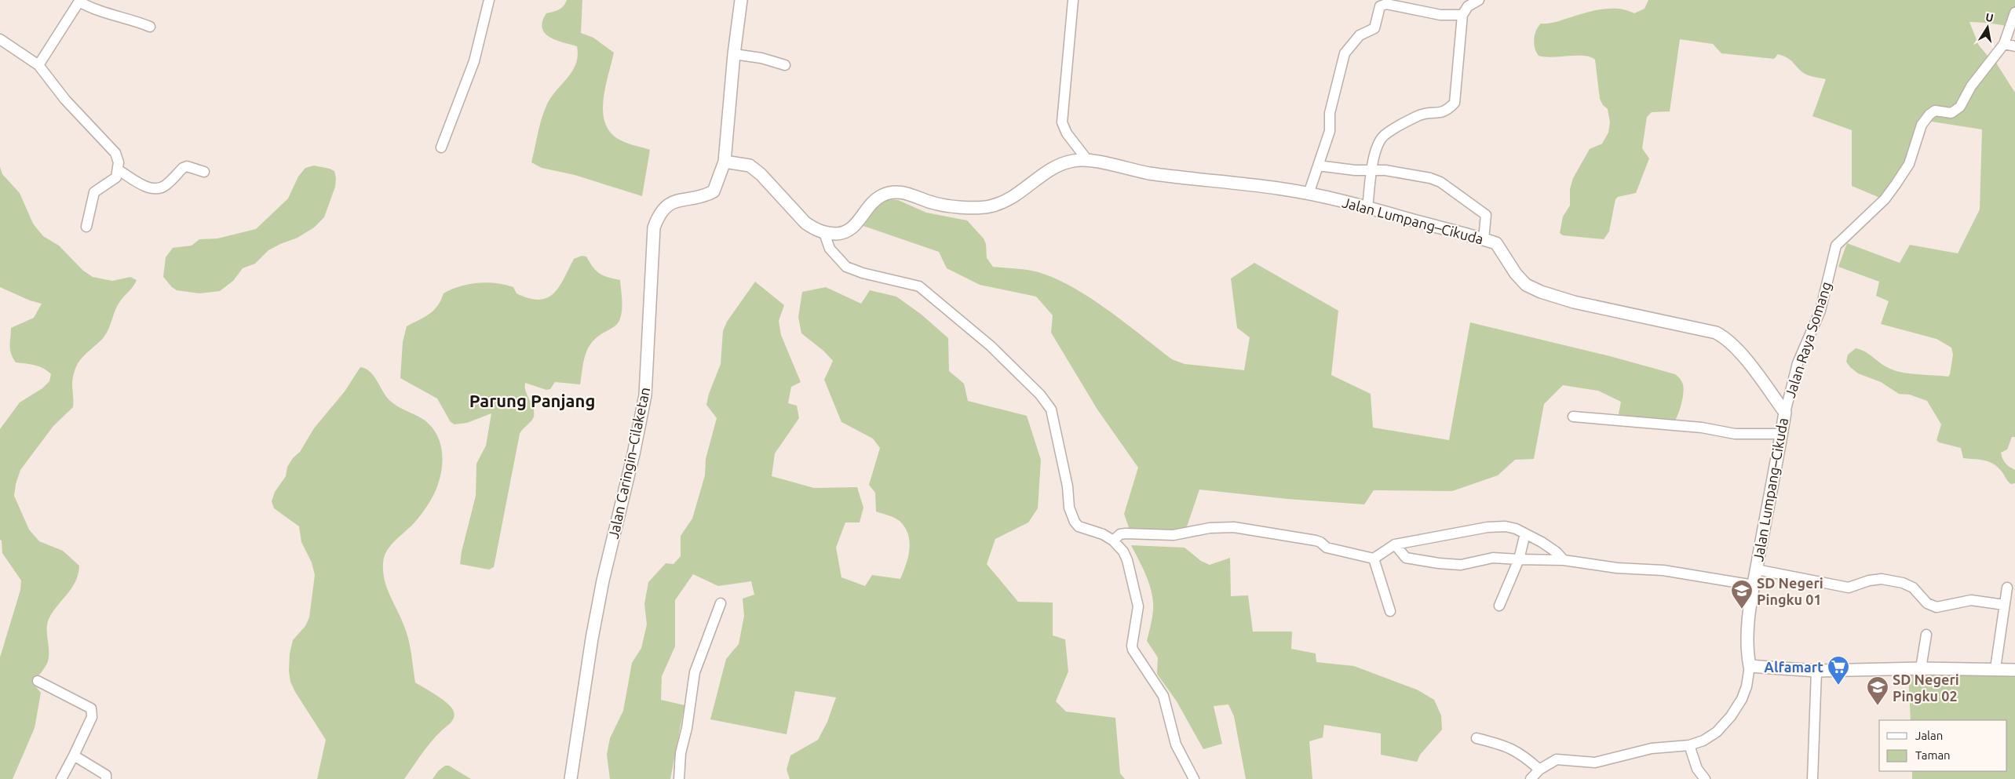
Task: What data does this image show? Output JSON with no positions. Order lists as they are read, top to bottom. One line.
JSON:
{"streets":{"street":["Jalan Lumpang–Cikuda","Jalan Raya Somang","Jalan Caringin–Cilaketan"]},"crossings":[["Jalan Lumpang–Cikuda","Jalan Raya Somang"],["Jalan Lumpang–Cikuda","Jalan Caringin–Cilaketan"]],"districts":["Parung Panjang"],"places":{"school or university":["SD Negeri Pingku 01","SD Negeri Pingku 02"],"supermarket":["Alfamart"]},"legend":["Jalan","Taman"],"north":"top"}
